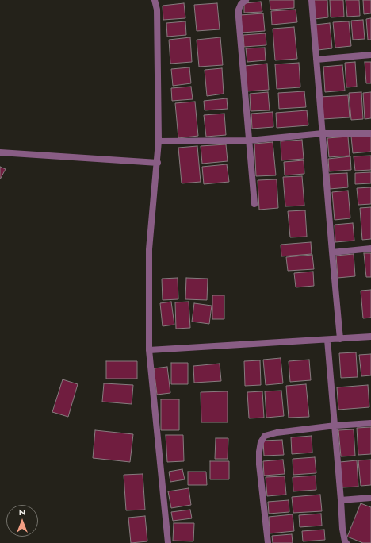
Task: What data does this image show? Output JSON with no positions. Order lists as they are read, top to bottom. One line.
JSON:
{"north":"top"}
